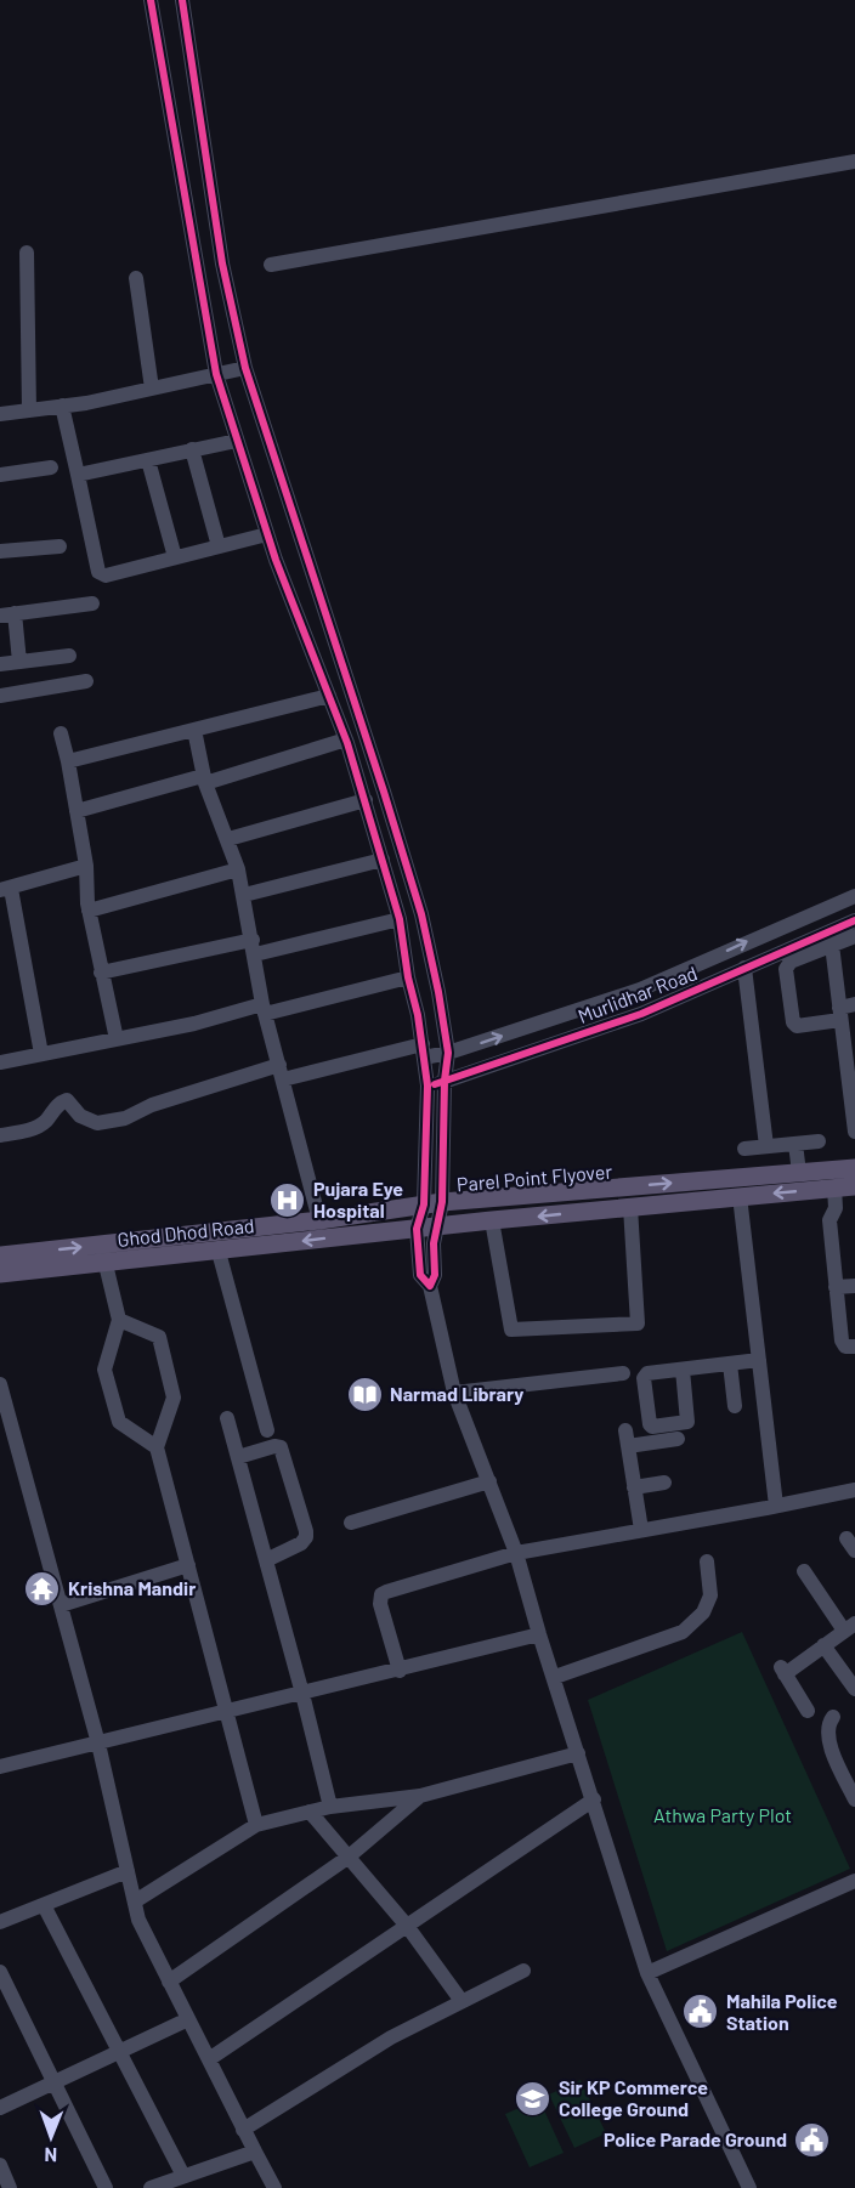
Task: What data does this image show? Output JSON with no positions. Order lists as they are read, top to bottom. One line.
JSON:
{"streets":{"main road":["Parel Point Flyover","Ghod Dhod Road"],"street":["Murlidhar Road"]},"crossings":[["Parel Point Flyover","Ghod Dhod Road"]],"one_way":["Parel Point Flyover","Ghod Dhod Road"],"parks":["Athwa Party Plot"],"places":{"hospital":["Pujara Eye Hospital"],"library":["Narmad Library"],"temple":["Krishna Mandir"],"public building":["Mahila Police Station","Police Parade Ground"],"school or university":["Sir KP Commerce College Ground"]},"north":"bottom"}
